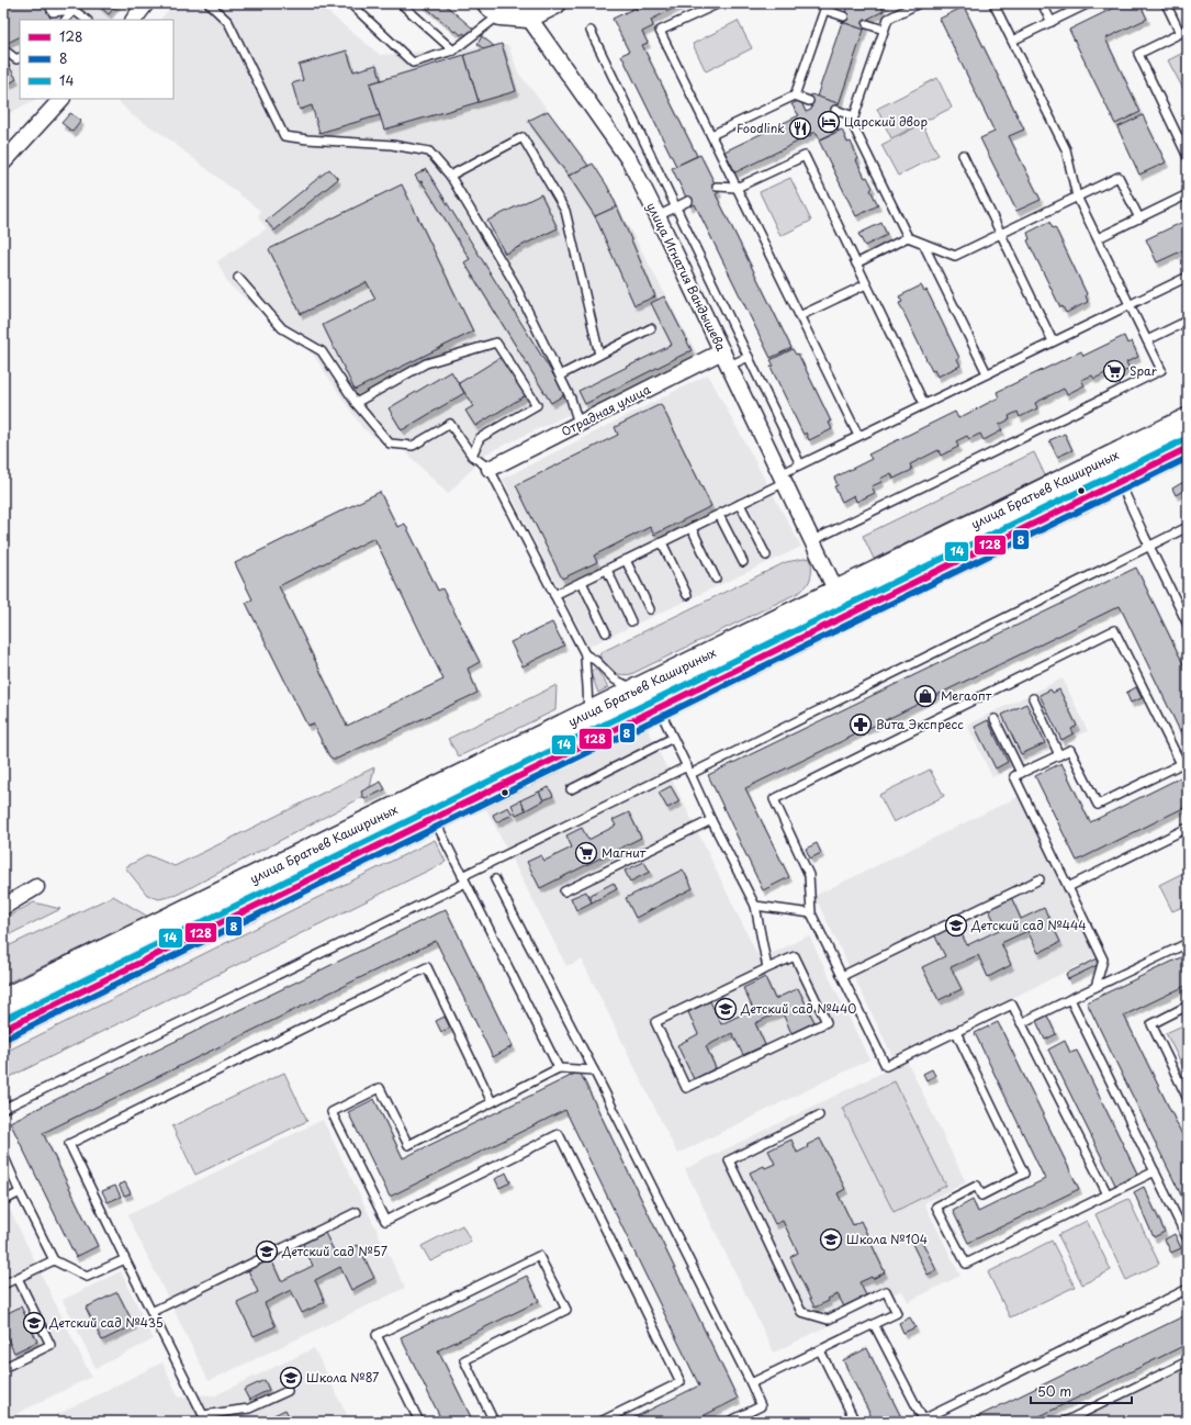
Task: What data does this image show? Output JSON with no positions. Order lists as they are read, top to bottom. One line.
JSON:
{"streets":{"main road":["улица Братьев Кашириных"],"street":["улица Игнатия Вандышева","Отрадная улица"]},"crossings":[["улица Игнатия Вандышева","Отрадная улица"],["улица Игнатия Вандышева","улица Братьев Кашириных"]],"places":{"hotel":["Царский двор"],"restaurant":["Foodlink"],"supermarket":["Spar","Магнит"],"shop":["Мегаопт"],"pharmacy":["Вита Экспресс"],"school or university":["Детский сад №444","Детский сад №440","Школа №104","Детский сад №57","Детский сад №435","Школа №87"]},"lines":["transit line 14","transit line 128","transit line 8"],"legend":["128","8","14"],"scale_bar":"50 m"}
